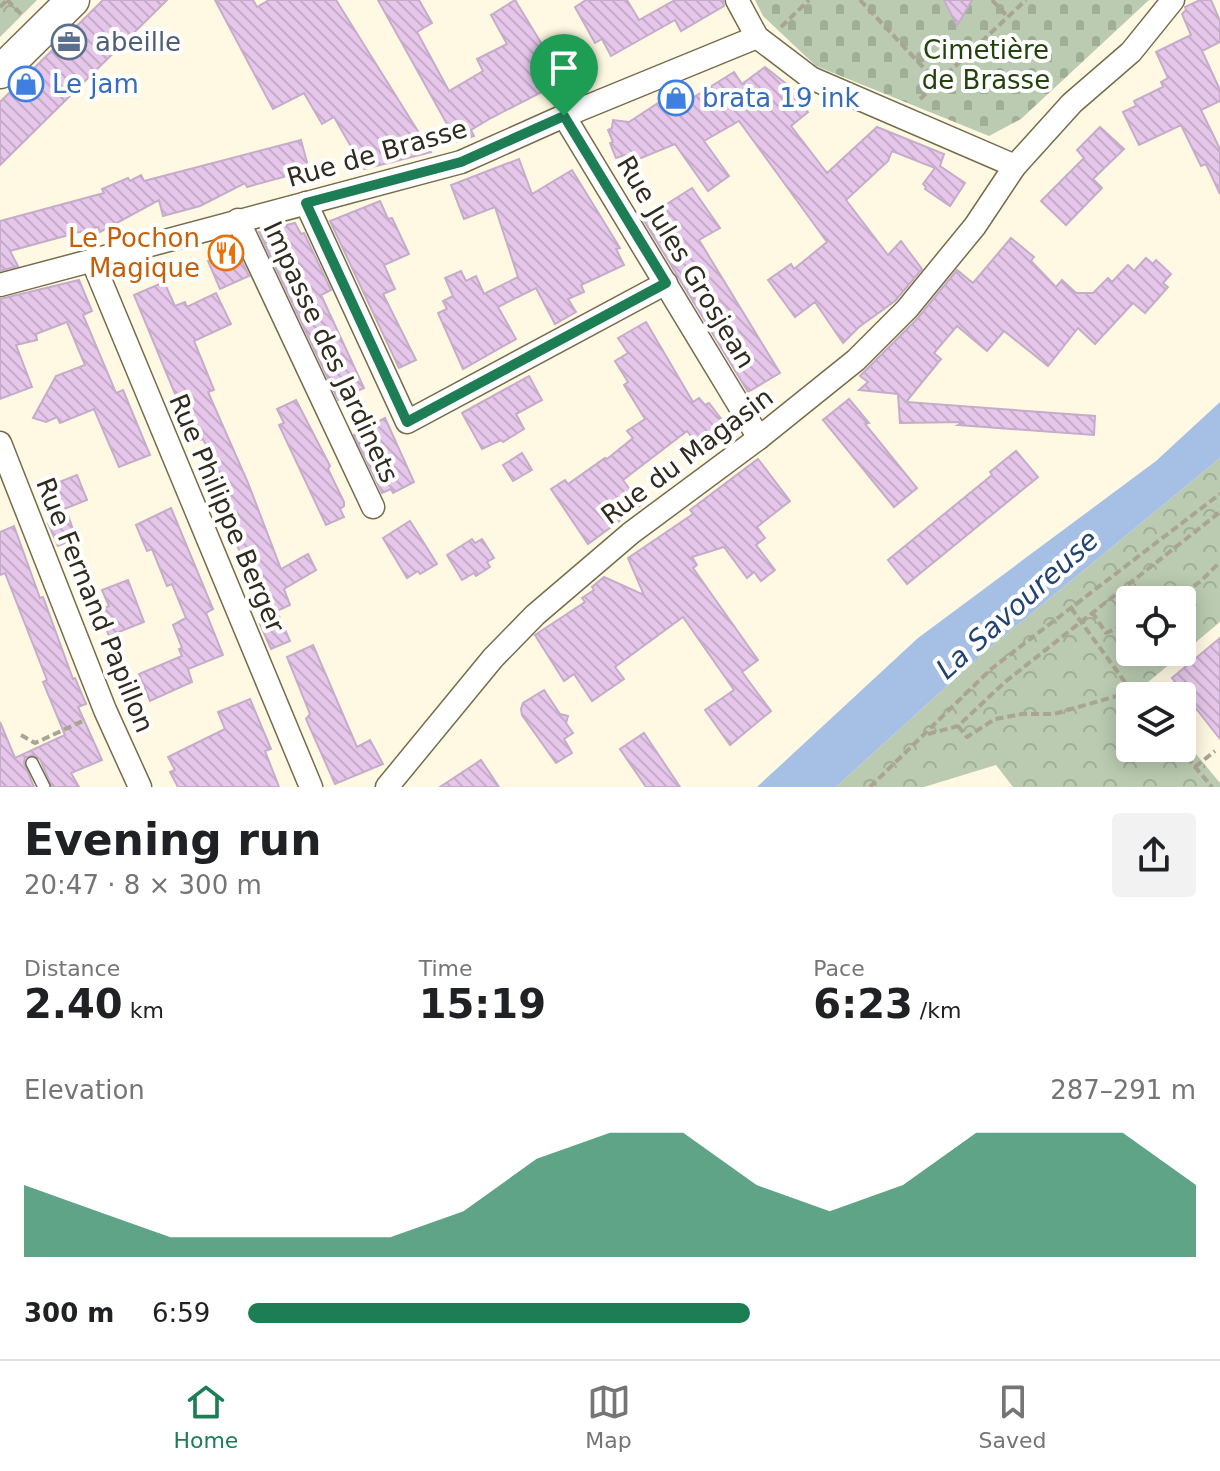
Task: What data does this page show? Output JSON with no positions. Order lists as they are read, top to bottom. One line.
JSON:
{"streets":{"street":["Rue de Brasse","Rue Jules Grosjean","Impasse des Jardinets","Rue du Magasin","Rue Philippe Berger","Rue Fernand Papillon"]},"crossings":[["Rue de Brasse","Rue Jules Grosjean"],["Rue de Brasse","Impasse des Jardinets"],["Rue de Brasse","Rue Philippe Berger"],["Rue Jules Grosjean","Rue du Magasin"]],"water":["La Savoureuse"],"parks":["Cimetière de Brasse"],"places":{"office":["abeille"],"shop":["Le jam","brata 19 ink"],"restaurant":["Le Pochon Magique"]},"page":{"heading":["Evening run","20:47 · 8 × 300 m"],"stats":[["Distance","2.40 km"],["Time","15:19"],["Pace","6:23 /km"]],"chart":["Elevation","287–291 m"],"list":[{"name":"300 m","note":"6:59"}],"tabs":["Home","Map","Saved"]}}
